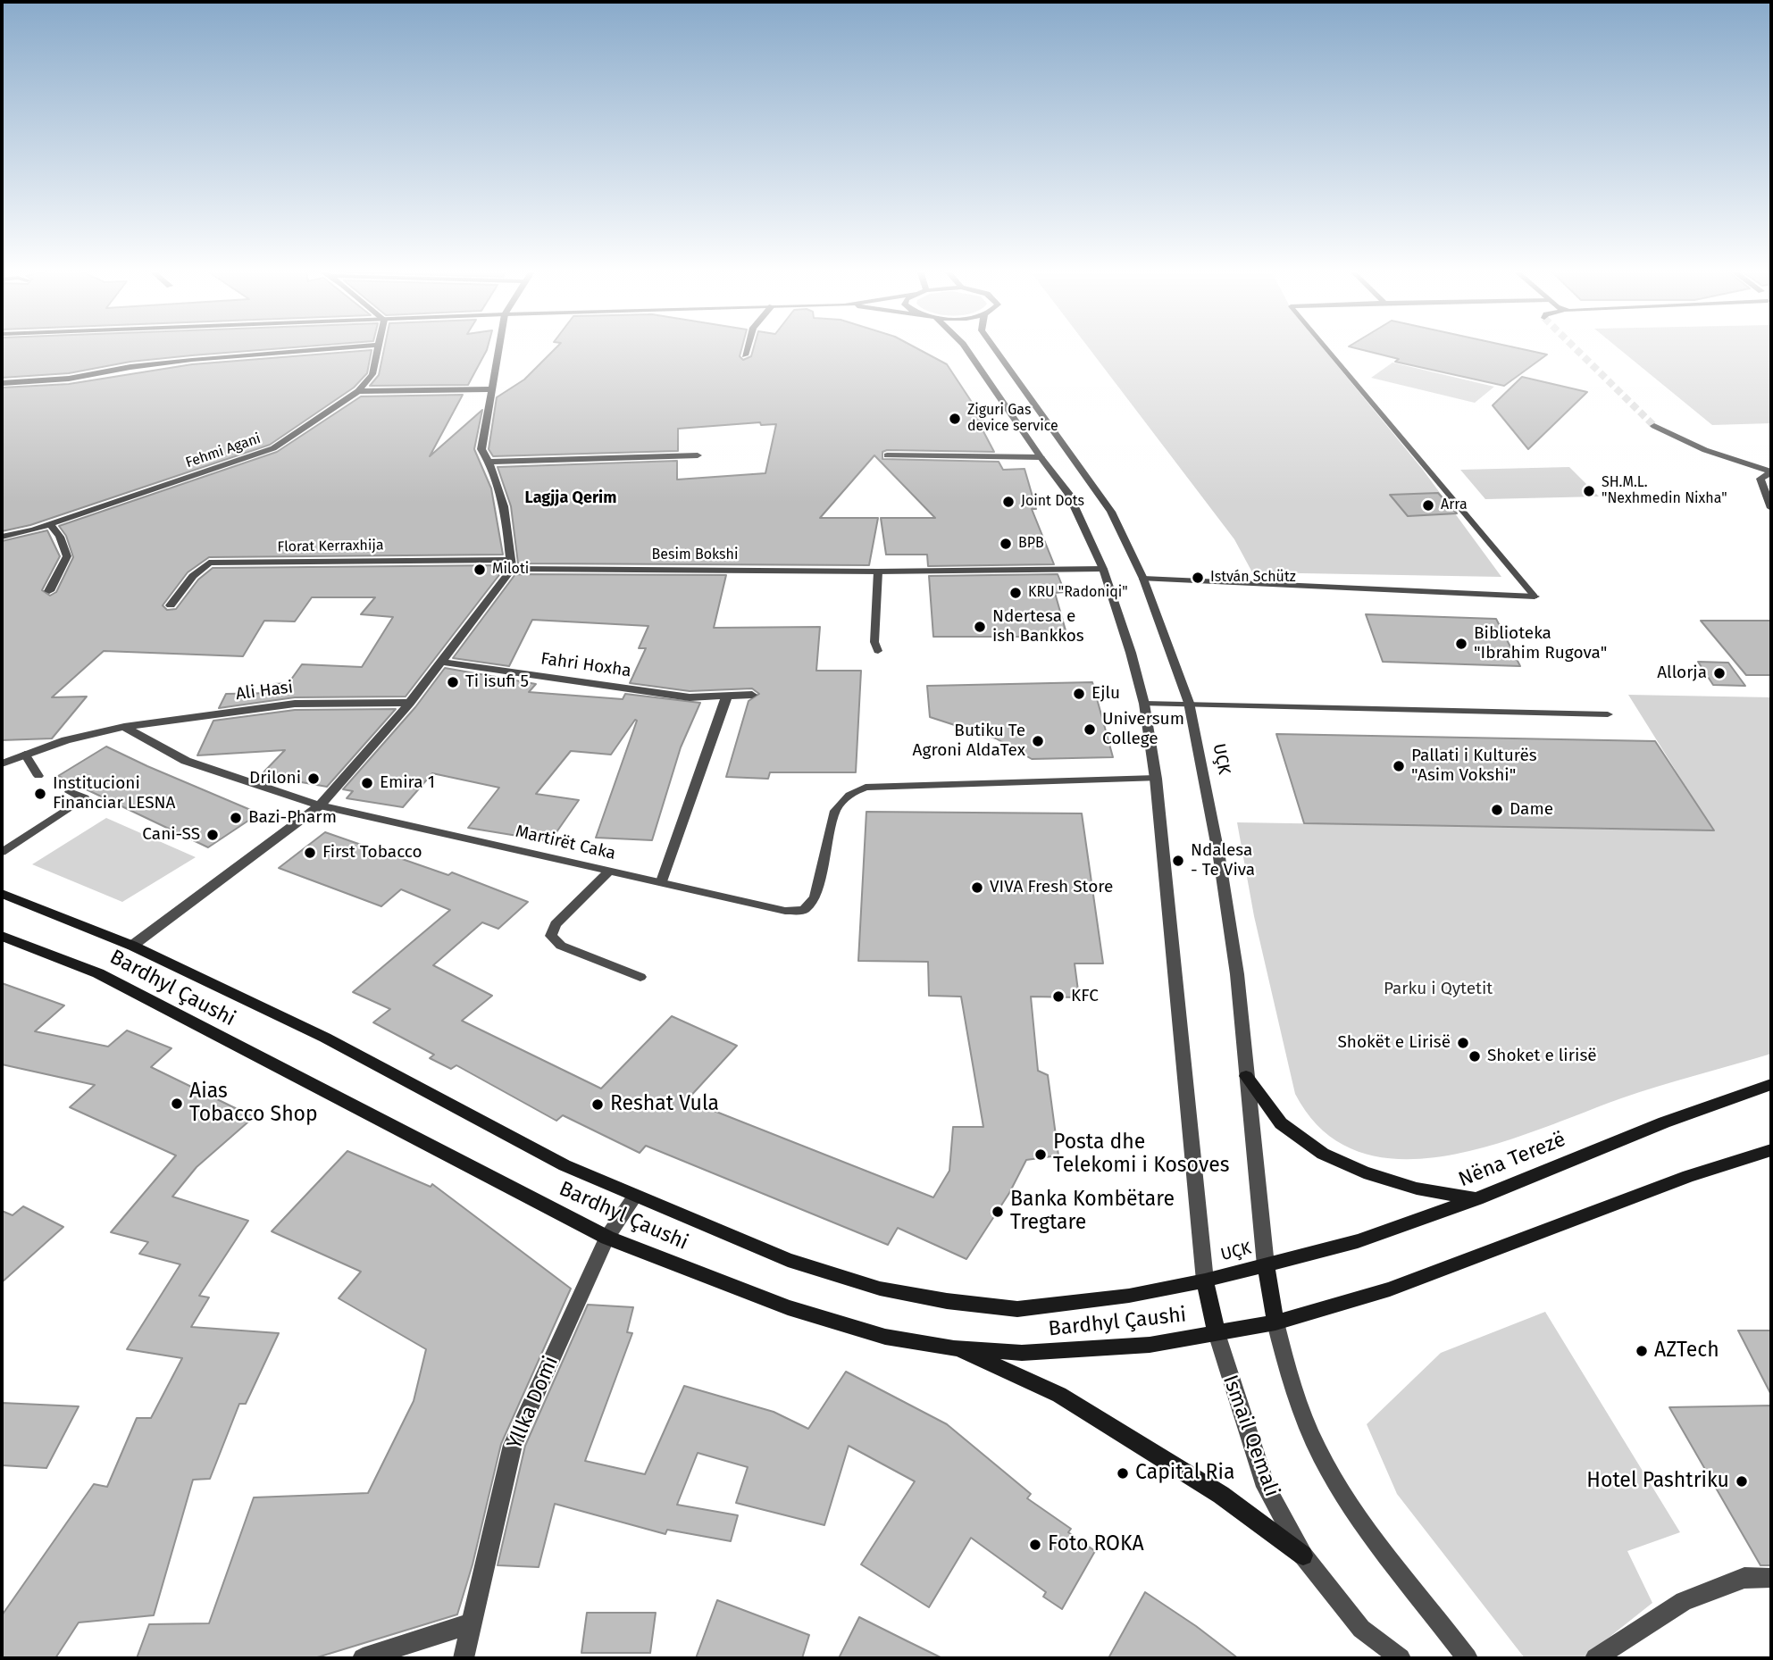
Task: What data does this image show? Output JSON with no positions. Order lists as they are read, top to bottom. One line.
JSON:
{"streets":{"main road":["UÇK","Bardhyl Çaushi","Nëna Terezë","Ismail Qemali"],"street":["Fehmi Agani","Florat Kerraxhija","Besim Bokshi","Fahri Hoxha","Ali Hasi","Yllka Domi"],"lane":["Martirët Caka"]},"crossings":[["Florat Kerraxhija","Besim Bokshi"],["Besim Bokshi","UÇK"],["UÇK","Martirët Caka"],["UÇK","Bardhyl Çaushi"],["UÇK","Nëna Terezë"],["UÇK","Ismail Qemali"],["Bardhyl Çaushi","Yllka Domi"],["Bardhyl Çaushi","Ismail Qemali"]],"districts":["Lagjja Qerim"],"parks":["Parku i Qytetit"],"places":["Ziguri Gas device service","SH.M.L. \"Nexhmedin Nixha\"","Joint Dots","Arra","BPB","Miloti","István Schütz","KRU \"Radoniqi\"","Ndertesa e ish Bankkos","Biblioteka \"Ibrahim Rugova\"","Allorja","Ti isufi 5","Ejlu","Universum College","Butiku Te Agroni AldaTex","Pallati i Kulturës \"Asim Vokshi\"","Driloni","Emira 1","Institucioni Financiar LESNA","Dame","Bazi-Pharm","Cani-SS","First Tobacco","Ndalesa - Te Viva","VIVA Fresh Store","KFC","Shokët e Lirisë","Shoket e lirisë","Aias Tobacco Shop","Reshat Vula","Posta dhe Telekomi i Kosoves","Banka Kombëtare Tregtare","AZTech","Capital Ria","Hotel Pashtriku","Foto ROKA"]}
